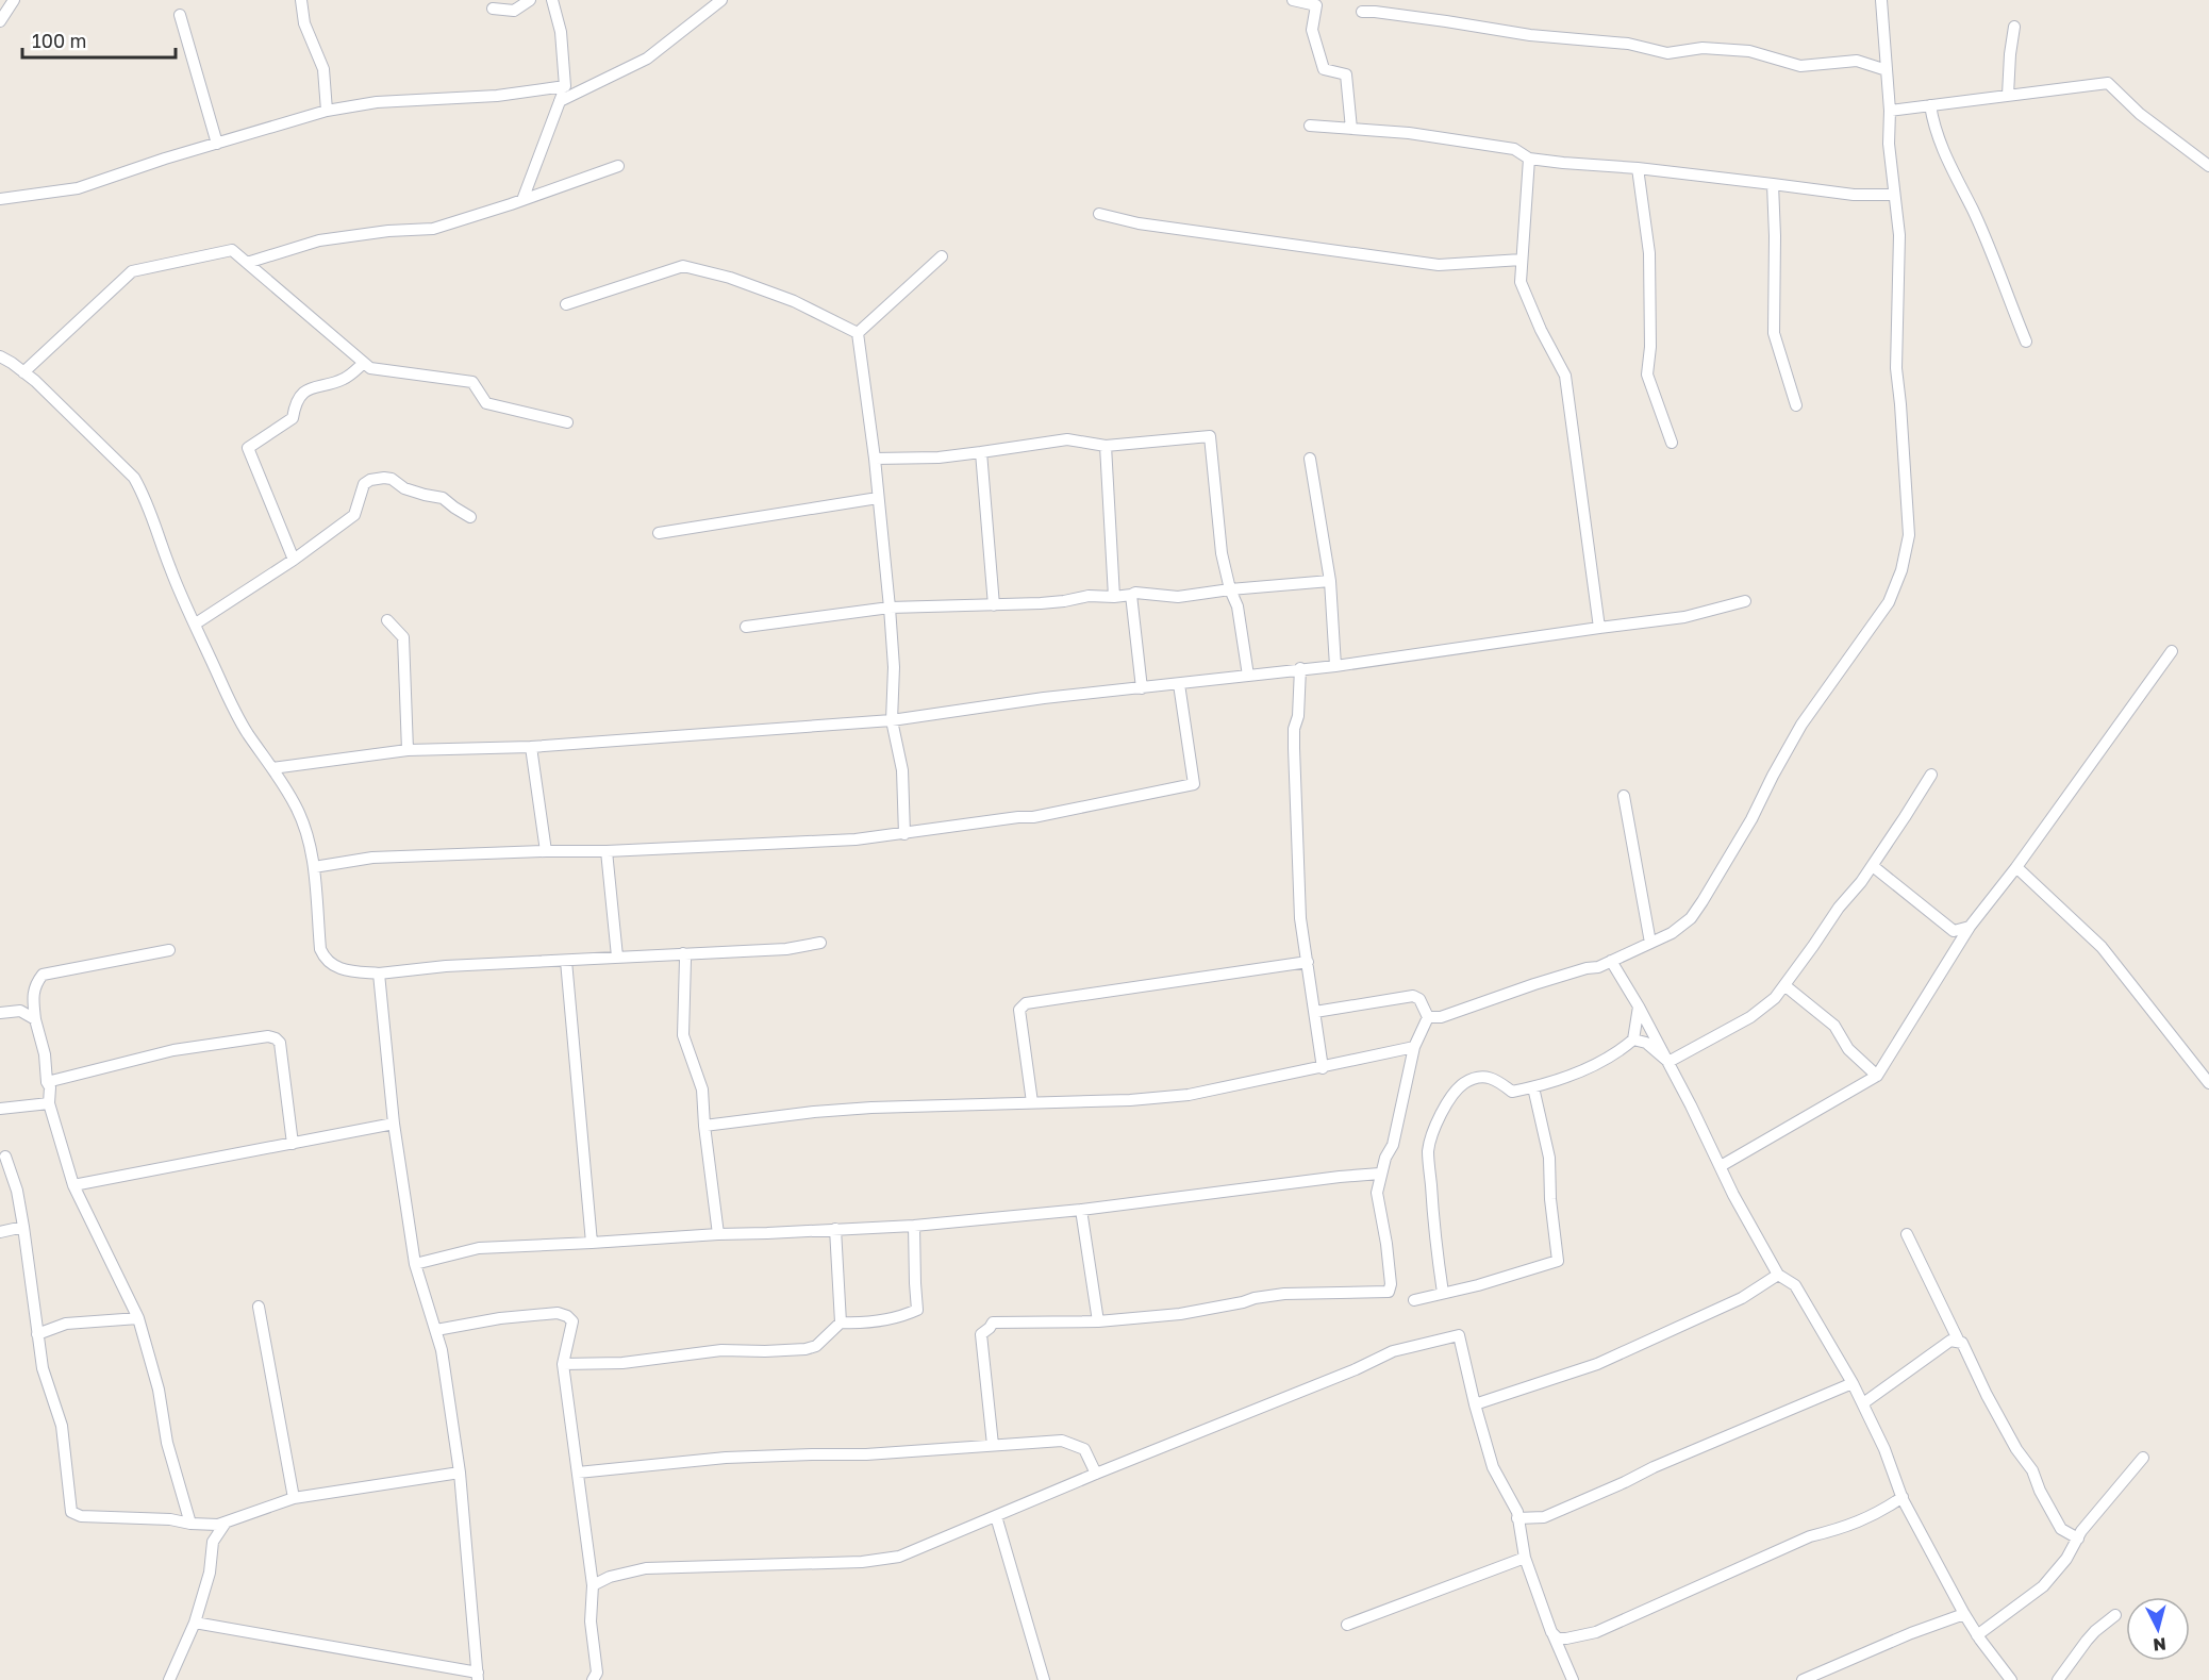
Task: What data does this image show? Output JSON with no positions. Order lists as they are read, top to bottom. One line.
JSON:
{"scale_bar":"100 m","north":"bottom"}
